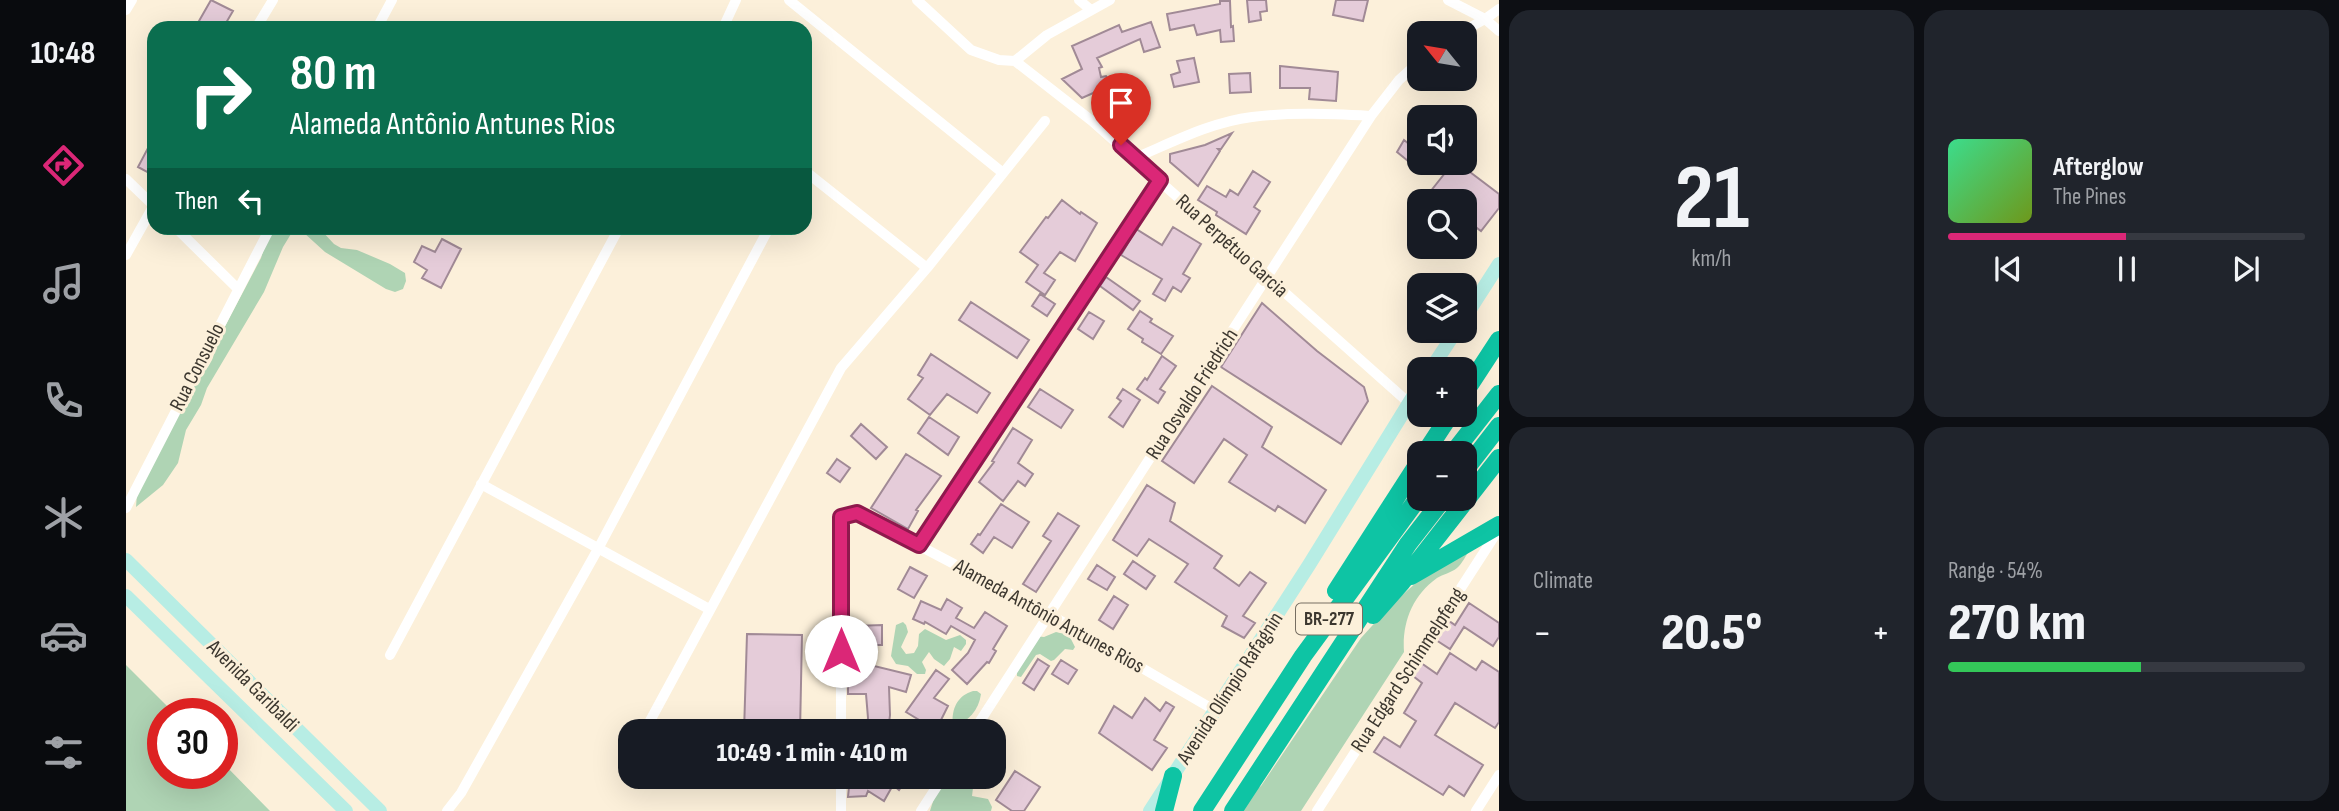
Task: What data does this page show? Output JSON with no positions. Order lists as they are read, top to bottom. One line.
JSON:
{"streets":{"highway":["BR-277"],"main road":["Avenida Garibaldi","Avenida Olímpio Rafagnin"],"street":["Rua Perpétuo Garcia","Rua Consuelo","Rua Osvaldo Friedrich","Alameda Antônio Antunes Rios","Rua Edgard Schimmelpfeng"]},"crossings":[["Rua Perpétuo Garcia","Rua Osvaldo Friedrich"],["Rua Osvaldo Friedrich","Alameda Antônio Antunes Rios"],["Alameda Antônio Antunes Rios","Avenida Olímpio Rafagnin"]],"north":"top left","page":{"tabs":"10:48","tile":[["21","km/h"],"Climate",["Range · 54%","270 km"]],"map_buttons":["+","−"],"turn":["80 m","Alameda Antônio Antunes Rios"],"song":["Afterglow","The Pines"],"then":"Then","heat":["−","20.5°","+"],"limit":"30","trip":"10:49 · 1 min · 410 m"}}
